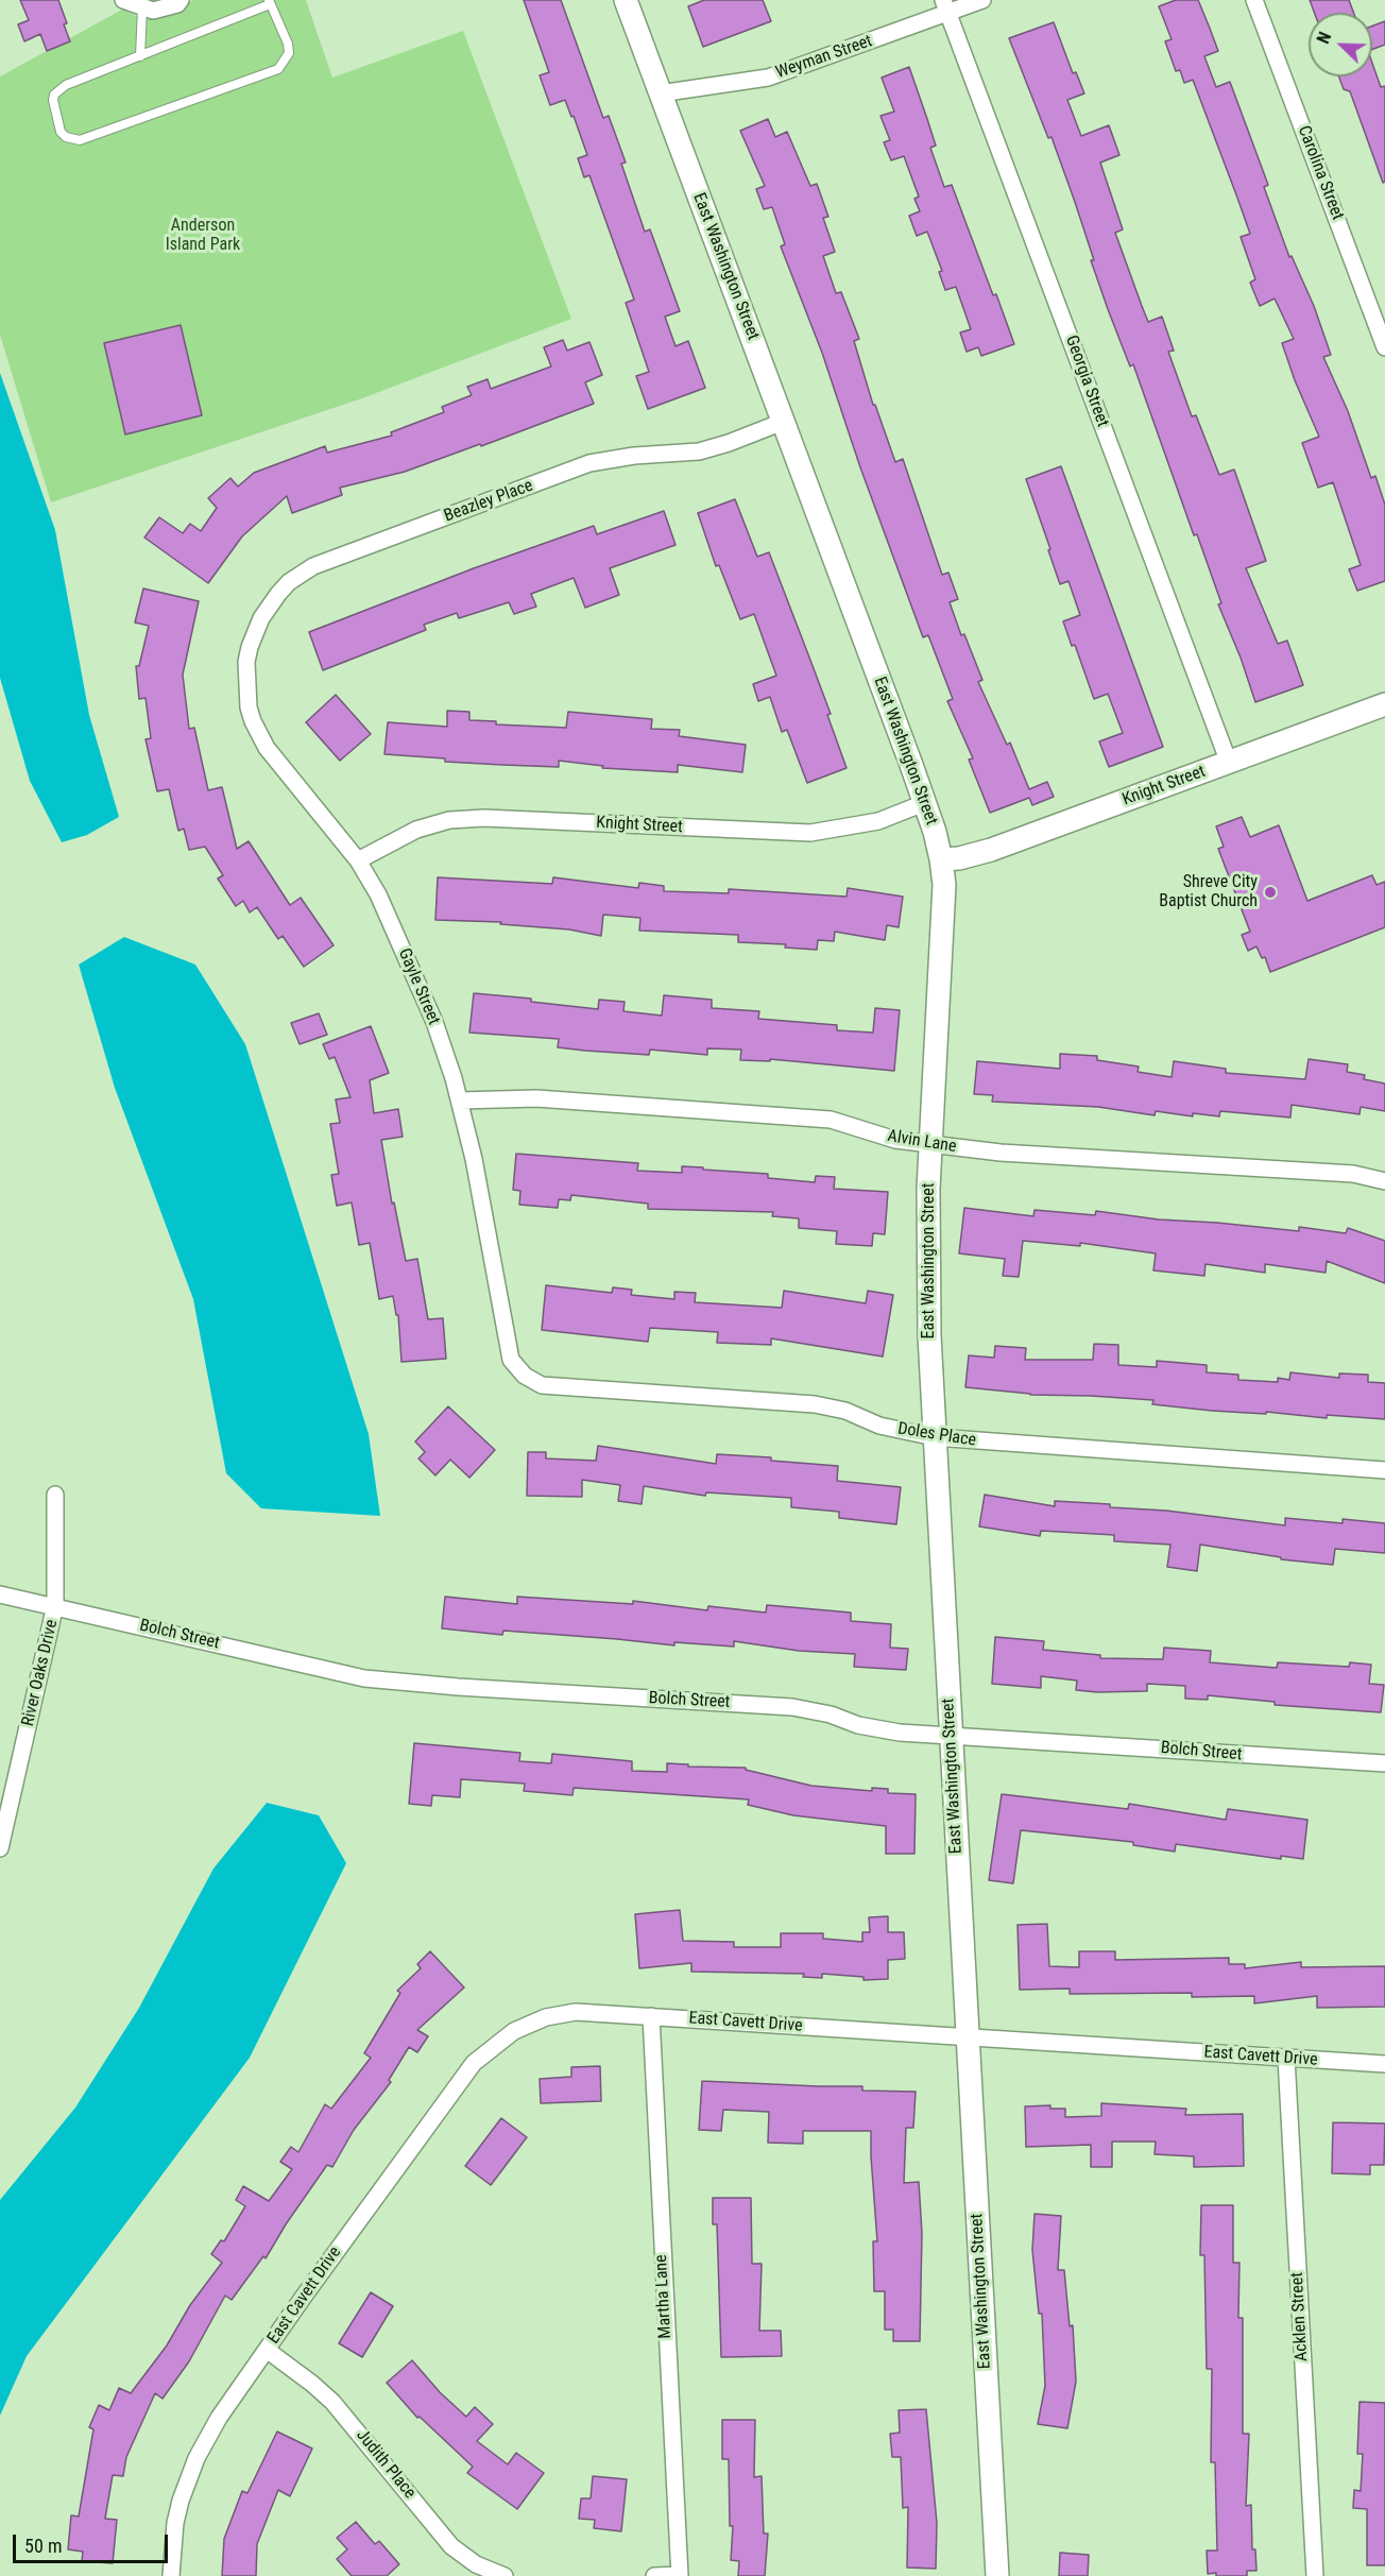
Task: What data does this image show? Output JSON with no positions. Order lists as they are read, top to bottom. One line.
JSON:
{"streets":{"street":["Weyman Street","Carolina Street","East Washington Street","Georgia Street","Beazley Place","Knight Street","Gayle Street","Alvin Lane","Doles Place","Bolch Street","River Oaks Drive","East Cavett Drive","Martha Lane","Acklen Street","Judith Place"]},"crossings":[["Weyman Street","East Washington Street"],["Weyman Street","Georgia Street"],["East Washington Street","Beazley Place"],["East Washington Street","Knight Street"],["East Washington Street","Alvin Lane"],["East Washington Street","Doles Place"],["East Washington Street","Bolch Street"],["East Washington Street","East Cavett Drive"],["Georgia Street","Knight Street"],["Beazley Place","Gayle Street"],["Knight Street","Gayle Street"],["Gayle Street","Alvin Lane"],["Gayle Street","Doles Place"],["Bolch Street","River Oaks Drive"],["East Cavett Drive","Martha Lane"],["East Cavett Drive","Acklen Street"],["East Cavett Drive","Judith Place"]],"parks":["Anderson Island Park"],"places":["Shreve City Baptist Church"],"scale_bar":"50 m","north":"top left"}
